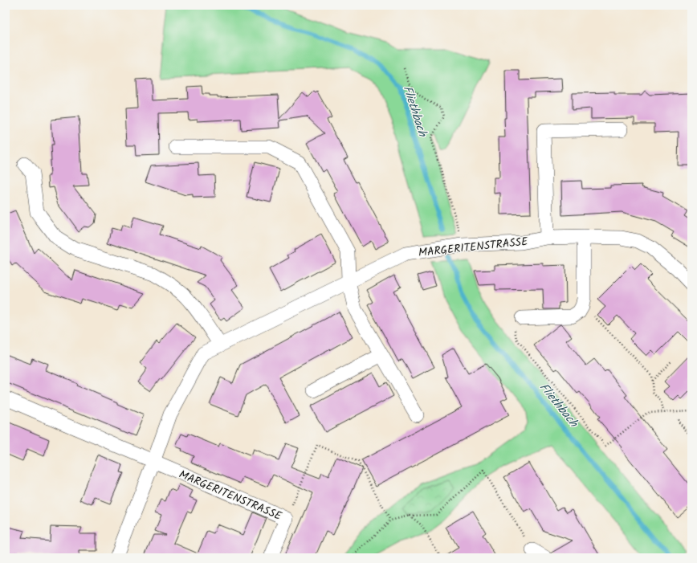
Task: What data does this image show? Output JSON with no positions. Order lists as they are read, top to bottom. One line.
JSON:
{"streets":{"street":["MARGERITENSTRASSE"]},"water":["Fliethbach"]}
